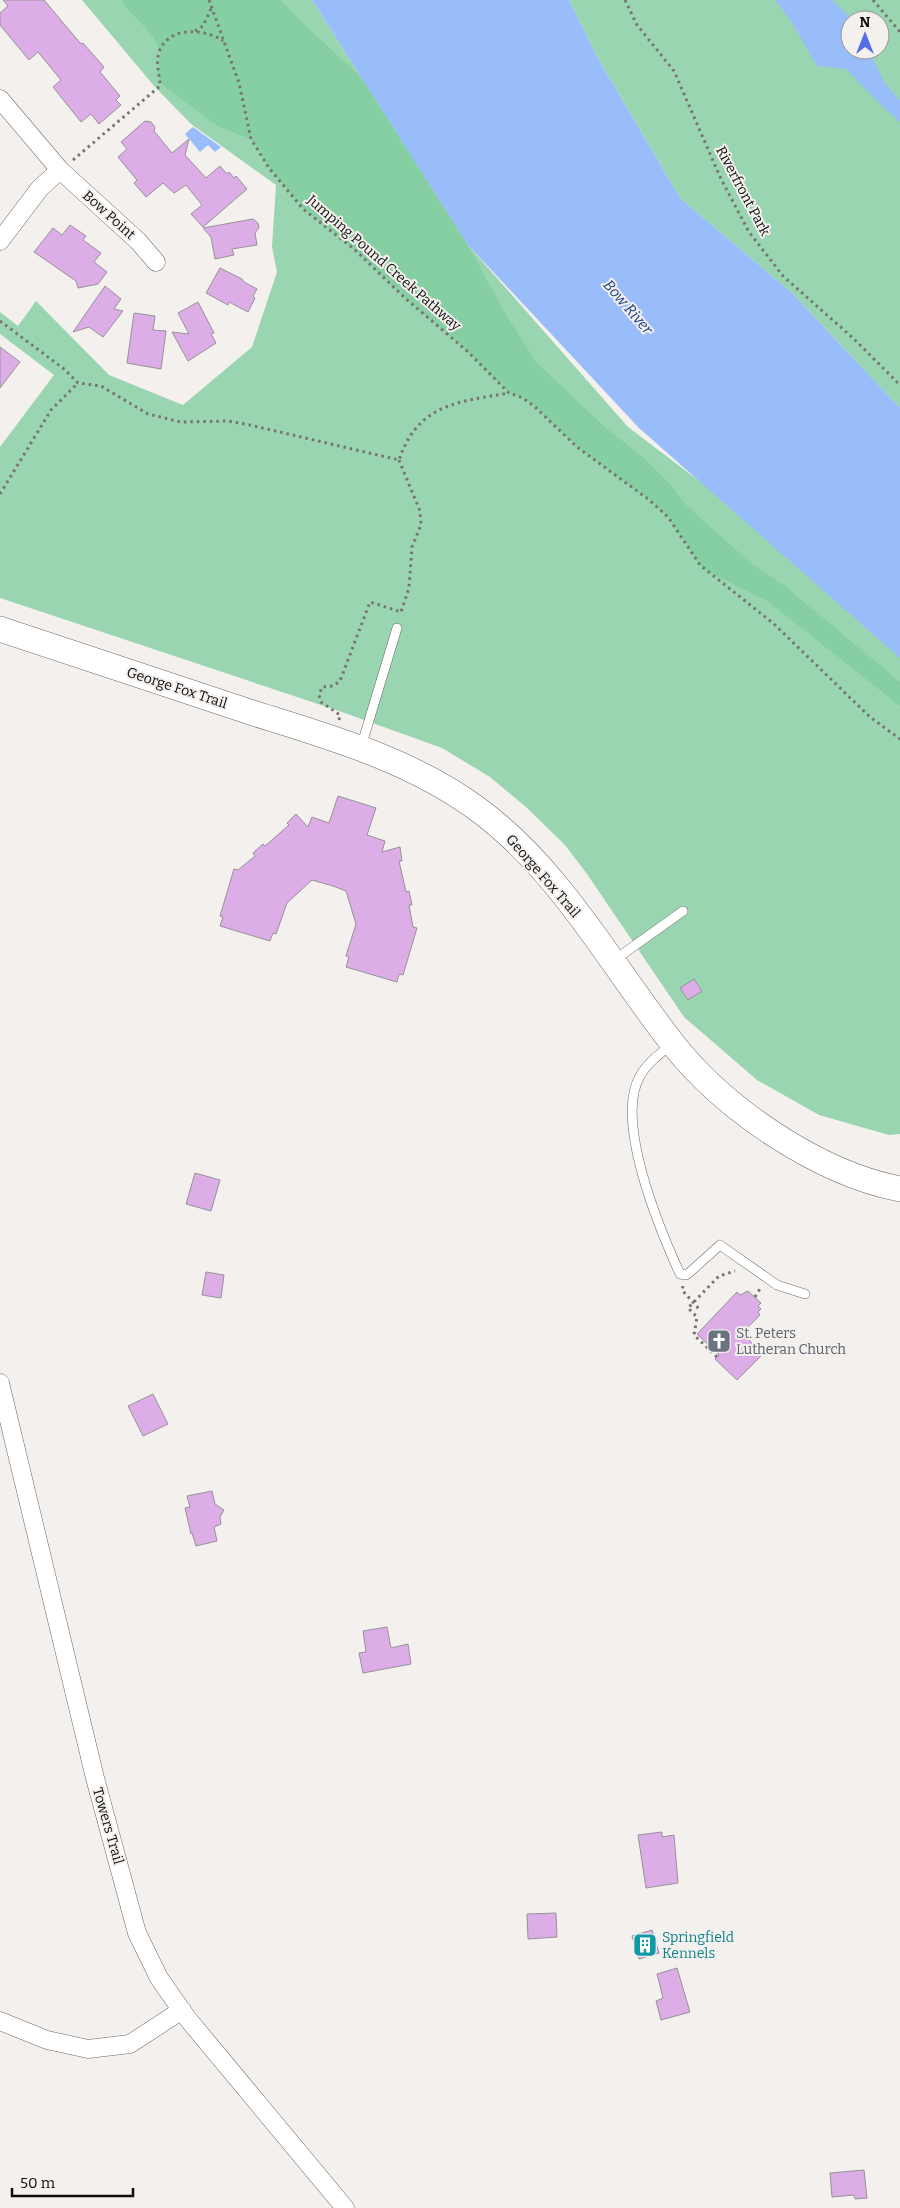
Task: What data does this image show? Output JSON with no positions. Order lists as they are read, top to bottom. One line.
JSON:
{"streets":{"street":["Bow Point","George Fox Trail","Towers Trail"],"path":["Riverfront Park","Jumping Pound Creek Pathway"]},"water":["Bow River"],"places":{"church":["St. Peters Lutheran Church"],"building":["Springfield Kennels"]},"scale_bar":"50 m","north":"top"}
